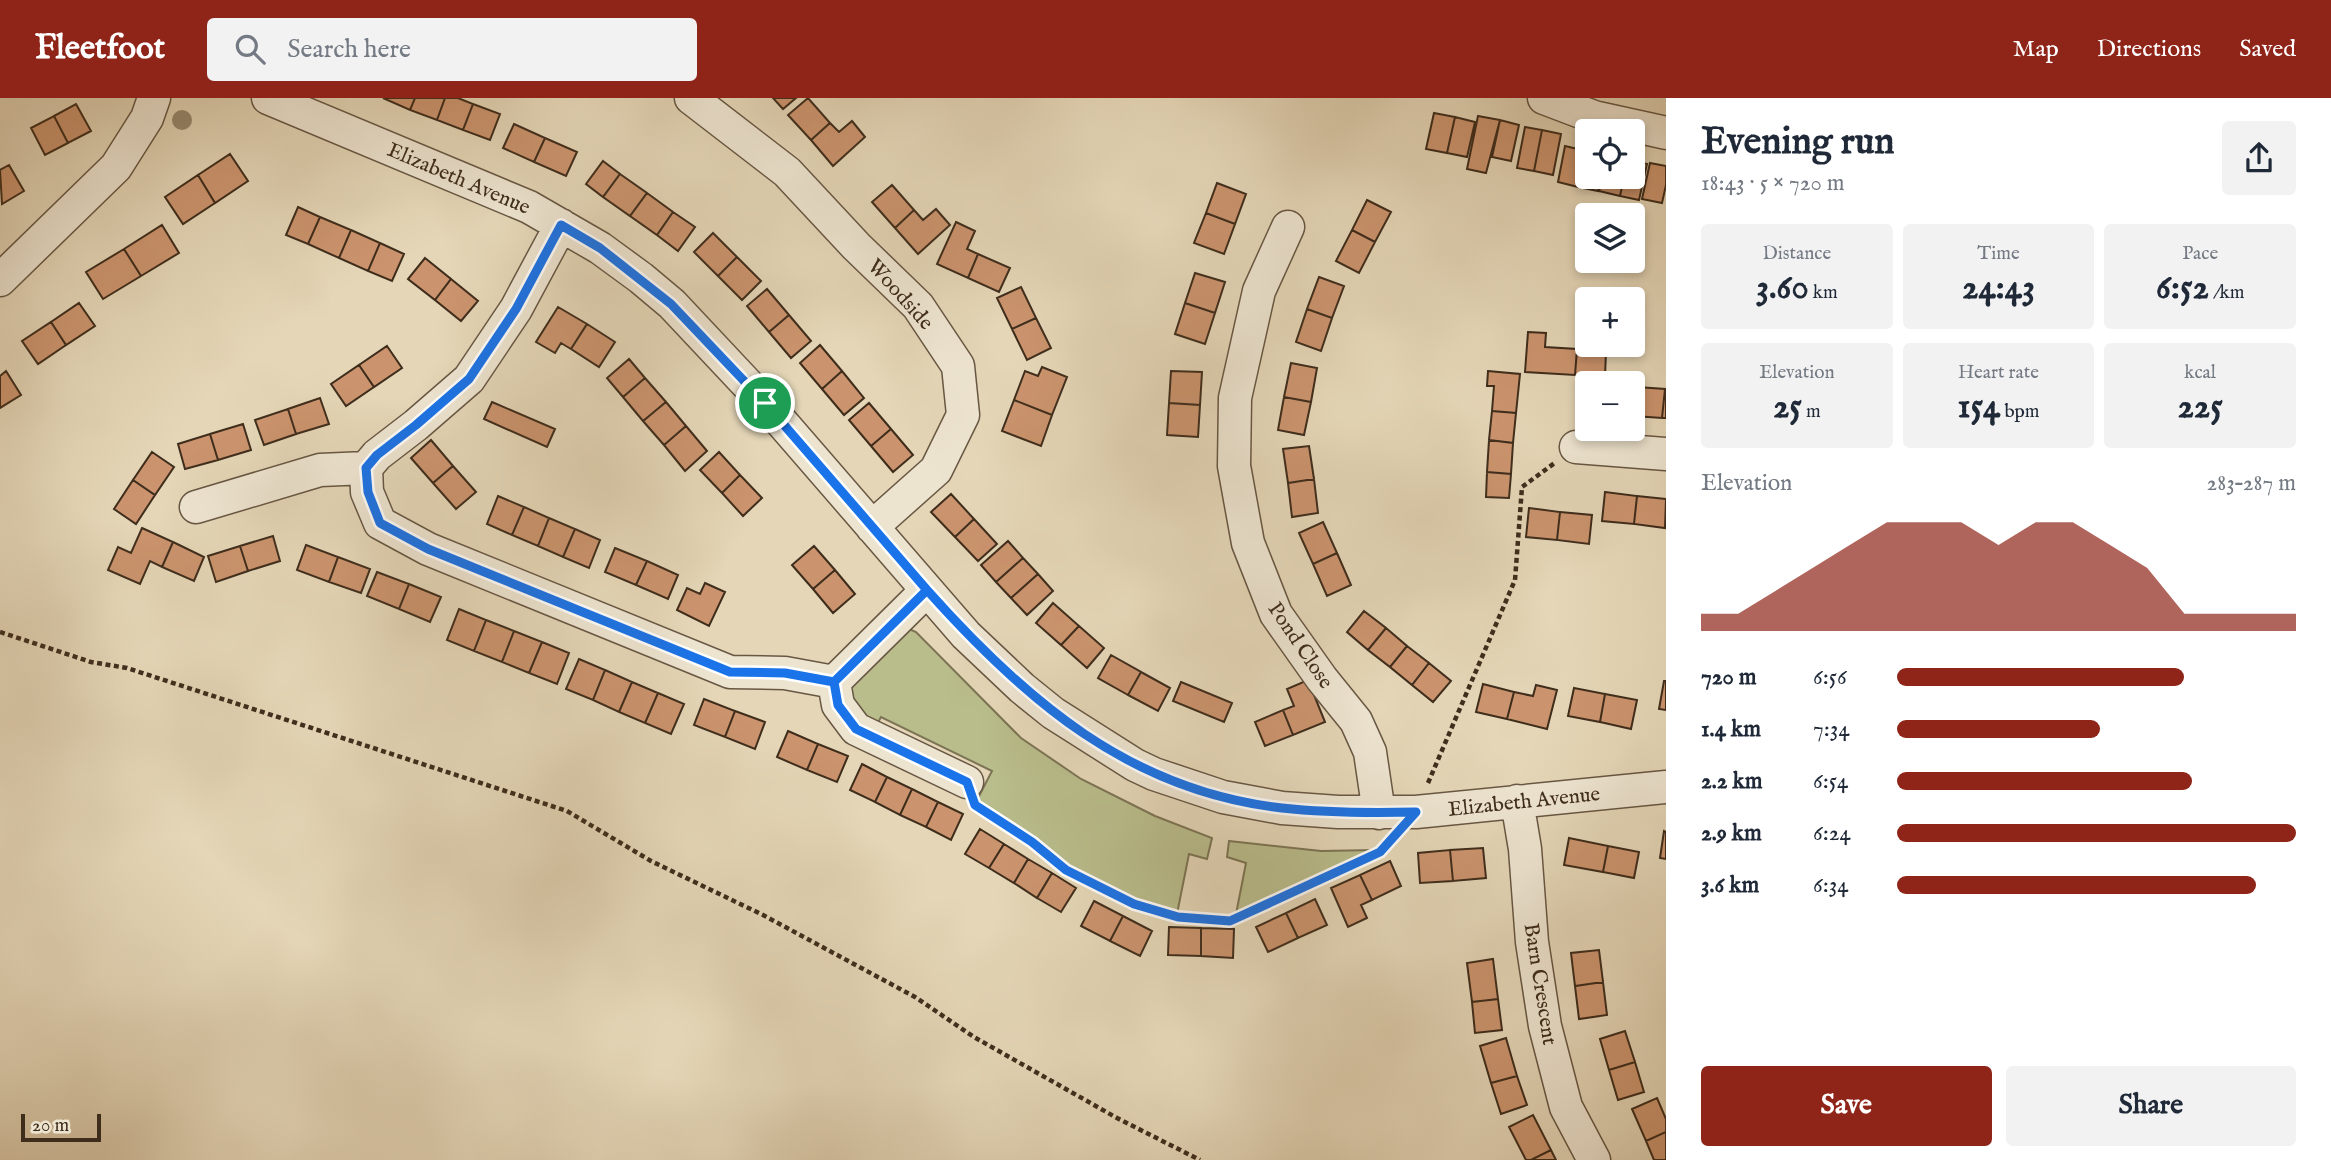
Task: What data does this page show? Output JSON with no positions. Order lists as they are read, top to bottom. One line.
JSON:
{"streets":{"street":["Elizabeth Avenue","Woodside","Pond Close","Barn Crescent"]},"crossings":[["Elizabeth Avenue","Woodside"],["Elizabeth Avenue","Pond Close"],["Elizabeth Avenue","Barn Crescent"]],"scale_bar":"20 m","page":{"header":"Fleetfoot","search":"Search here","nav":["Map","Directions","Saved"],"heading":["Evening run","18:43 · 5 × 720 m"],"map_buttons":["+","−"],"stats":[["Distance","3.60 km"],["Time","24:43"],["Pace","6:52 /km"],["Elevation","25 m"],["Heart rate","154 bpm"],["kcal","225"]],"chart":["Elevation","283–287 m"],"list":[{"name":"720 m","note":"6:56"},{"name":"1.4 km","note":"7:34"},{"name":"2.2 km","note":"6:54"},{"name":"2.9 km","note":"6:24"},{"name":"3.6 km","note":"6:34"}],"buttons":["Save","Share"],"scale":"20 m"}}
